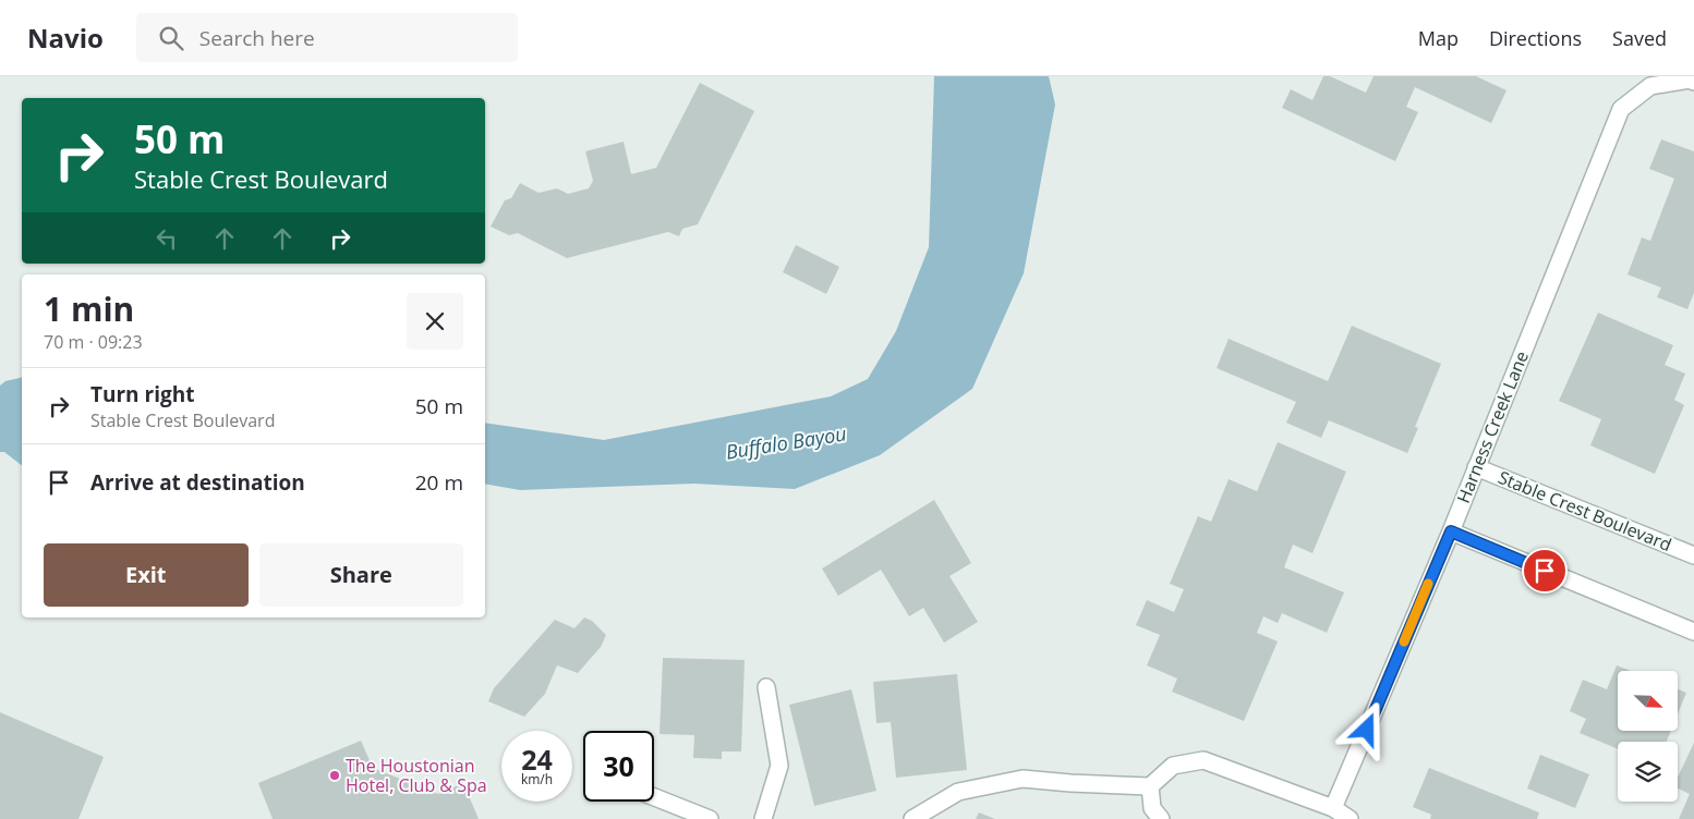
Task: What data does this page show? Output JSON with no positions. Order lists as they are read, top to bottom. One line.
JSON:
{"streets":{"street":["Harness Creek Lane","Stable Crest Boulevard"]},"crossings":[["Harness Creek Lane","Stable Crest Boulevard"]],"water":["Buffalo Bayou"],"places":["The Houstonian Hotel, Club & Spa"],"north":"bottom right","page":{"header":"Navio","search":"Search here","nav":["Map","Directions","Saved"],"turn":["50 m","Stable Crest Boulevard"],"heading":["1 min","70 m · 09:23"],"list":[{"name":"Turn right","note":"Stable Crest Boulevard","value":"50 m"},{"name":"Arrive at destination","value":"20 m"}],"buttons":["Exit","Share"],"speed":"24 km/h","limit":"30"}}
